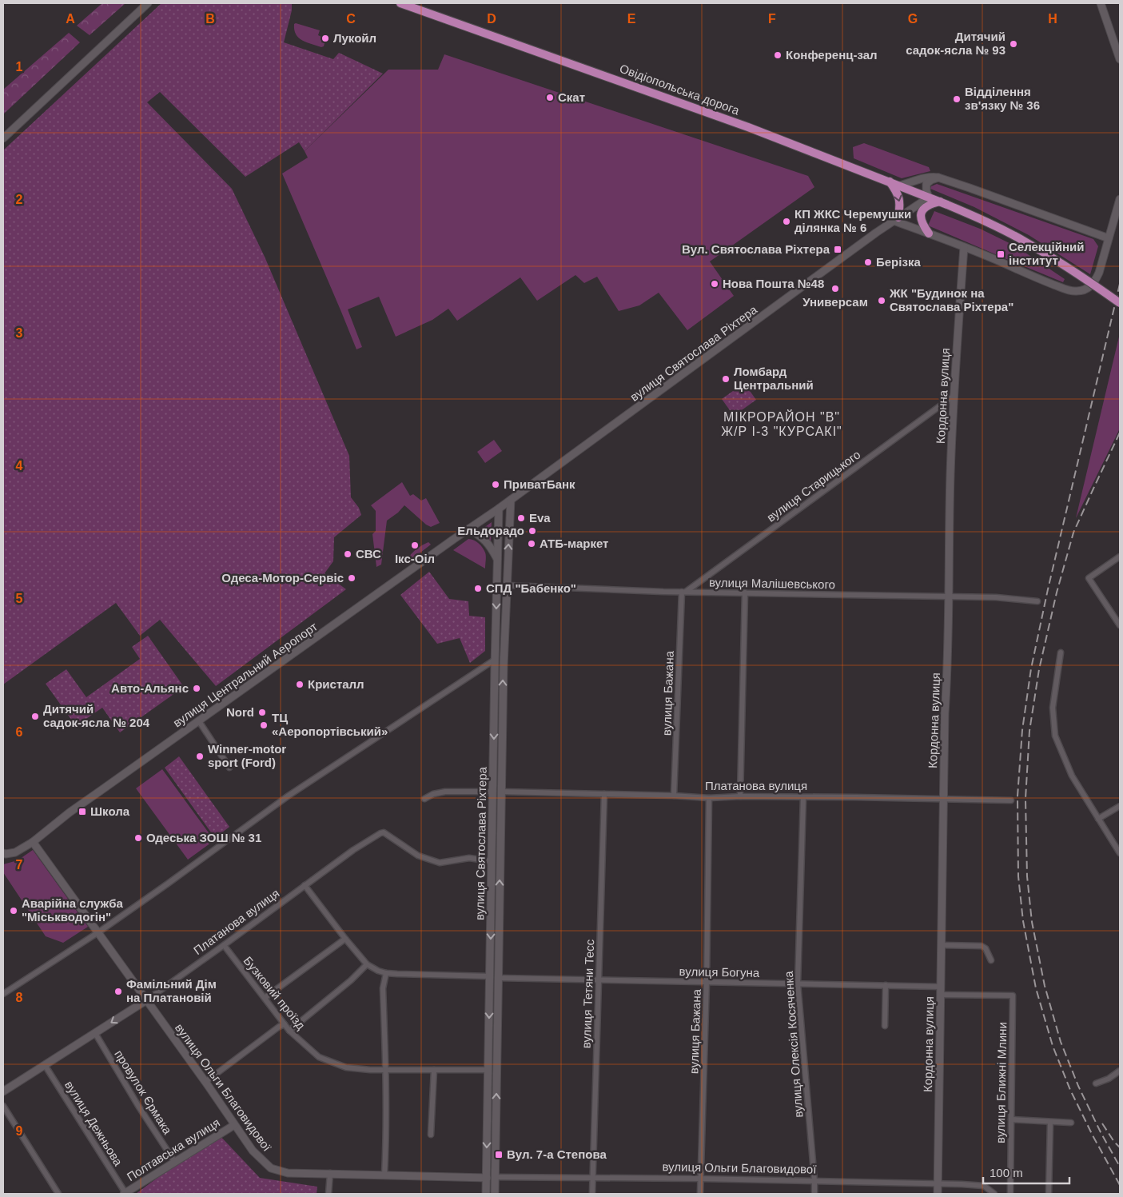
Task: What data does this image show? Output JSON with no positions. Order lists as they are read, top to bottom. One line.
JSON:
{"streets":{"main road":["Овідіопольська дорога","вулиця Святослава Ріхтера","Кордонна вулиця","вулиця Центральний Аеропорт","Платанова вулиця","вулиця Ольги Благовидової","Полтавська вулиця"],"street":["вулиця Старицького","вулиця Малішевського","вулиця Бажана","вулиця Богуна","Бузковий проїзд","вулиця Тетяни Тесс","вулиця Олексія Косяченка","вулиця Ближні Млини","провулок Єрмака","вулиця Дежньова"]},"crossings":[["Овідіопольська дорога","вулиця Святослава Ріхтера"],["вулиця Святослава Ріхтера","вулиця Малішевського"],["вулиця Святослава Ріхтера","вулиця Центральний Аеропорт"],["вулиця Святослава Ріхтера","Платанова вулиця"],["вулиця Святослава Ріхтера","вулиця Богуна"],["вулиця Святослава Ріхтера","Бузковий проїзд"],["вулиця Святослава Ріхтера","вулиця Ольги Благовидової"],["Кордонна вулиця","вулиця Старицького"],["Кордонна вулиця","вулиця Малішевського"],["Кордонна вулиця","Платанова вулиця"],["Кордонна вулиця","вулиця Богуна"],["Кордонна вулиця","вулиця Ближні Млини"],["Кордонна вулиця","вулиця Ольги Благовидової"],["вулиця Старицького","вулиця Малішевського"],["вулиця Старицького","вулиця Бажана"],["вулиця Малішевського","вулиця Бажана"],["вулиця Центральний Аеропорт","вулиця Ольги Благовидової"],["вулиця Бажана","Платанова вулиця"],["вулиця Бажана","вулиця Богуна"],["вулиця Бажана","вулиця Ольги Благовидової"],["Платанова вулиця","Бузковий проїзд"],["Платанова вулиця","вулиця Тетяни Тесс"],["Платанова вулиця","вулиця Олексія Косяченка"],["Платанова вулиця","вулиця Ольги Благовидової"],["Платанова вулиця","провулок Єрмака"],["Платанова вулиця","вулиця Дежньова"],["вулиця Богуна","вулиця Тетяни Тесс"],["вулиця Богуна","вулиця Олексія Косяченка"],["вулиця Тетяни Тесс","вулиця Ольги Благовидової"],["вулиця Олексія Косяченка","вулиця Ольги Благовидової"],["вулиця Ольги Благовидової","Полтавська вулиця"],["провулок Єрмака","Полтавська вулиця"],["вулиця Дежньова","Полтавська вулиця"]],"districts":["МІКРОРАЙОН \"В\" Ж/Р I-3 \"КУРСАКІ\""],"places":{"other":["Лукойл","Дитячий садок-ясла № 93","Конференц-зал","Скат","Відділення зв'язку № 36","КП ЖКС Черемушки ділянка № 6","Берізка","Нова Пошта №48","Универсам","ЖК \"Будинок на Святослава Ріхтера\"","Ломбард Центральний","ПриватБанк","Eva","Ельдорадо","АТБ-маркет","Ікс-Оіл","СВС","Одеса-Мотор-Сервіс","СПД \"Бабенко\"","Кристалл","Авто-Альянс","Nord","Дитячий садок-ясла № 204","ТЦ «Аеропортівський»","Winner-motor sport (Ford)","Одеська ЗОШ № 31","Аварійна служба \"Міськводогін\"","Фамільний Дім на Платановій"],"transit":["Вул. Святослава Ріхтера","Селекційний інститут","Школа","Вул. 7-а Степова"]},"scale_bar":"100 m","grid":{"columns":["A","B","C","D","E","F","G","H"],"rows":["1","2","3","4","5","6","7","8","9"]}}
